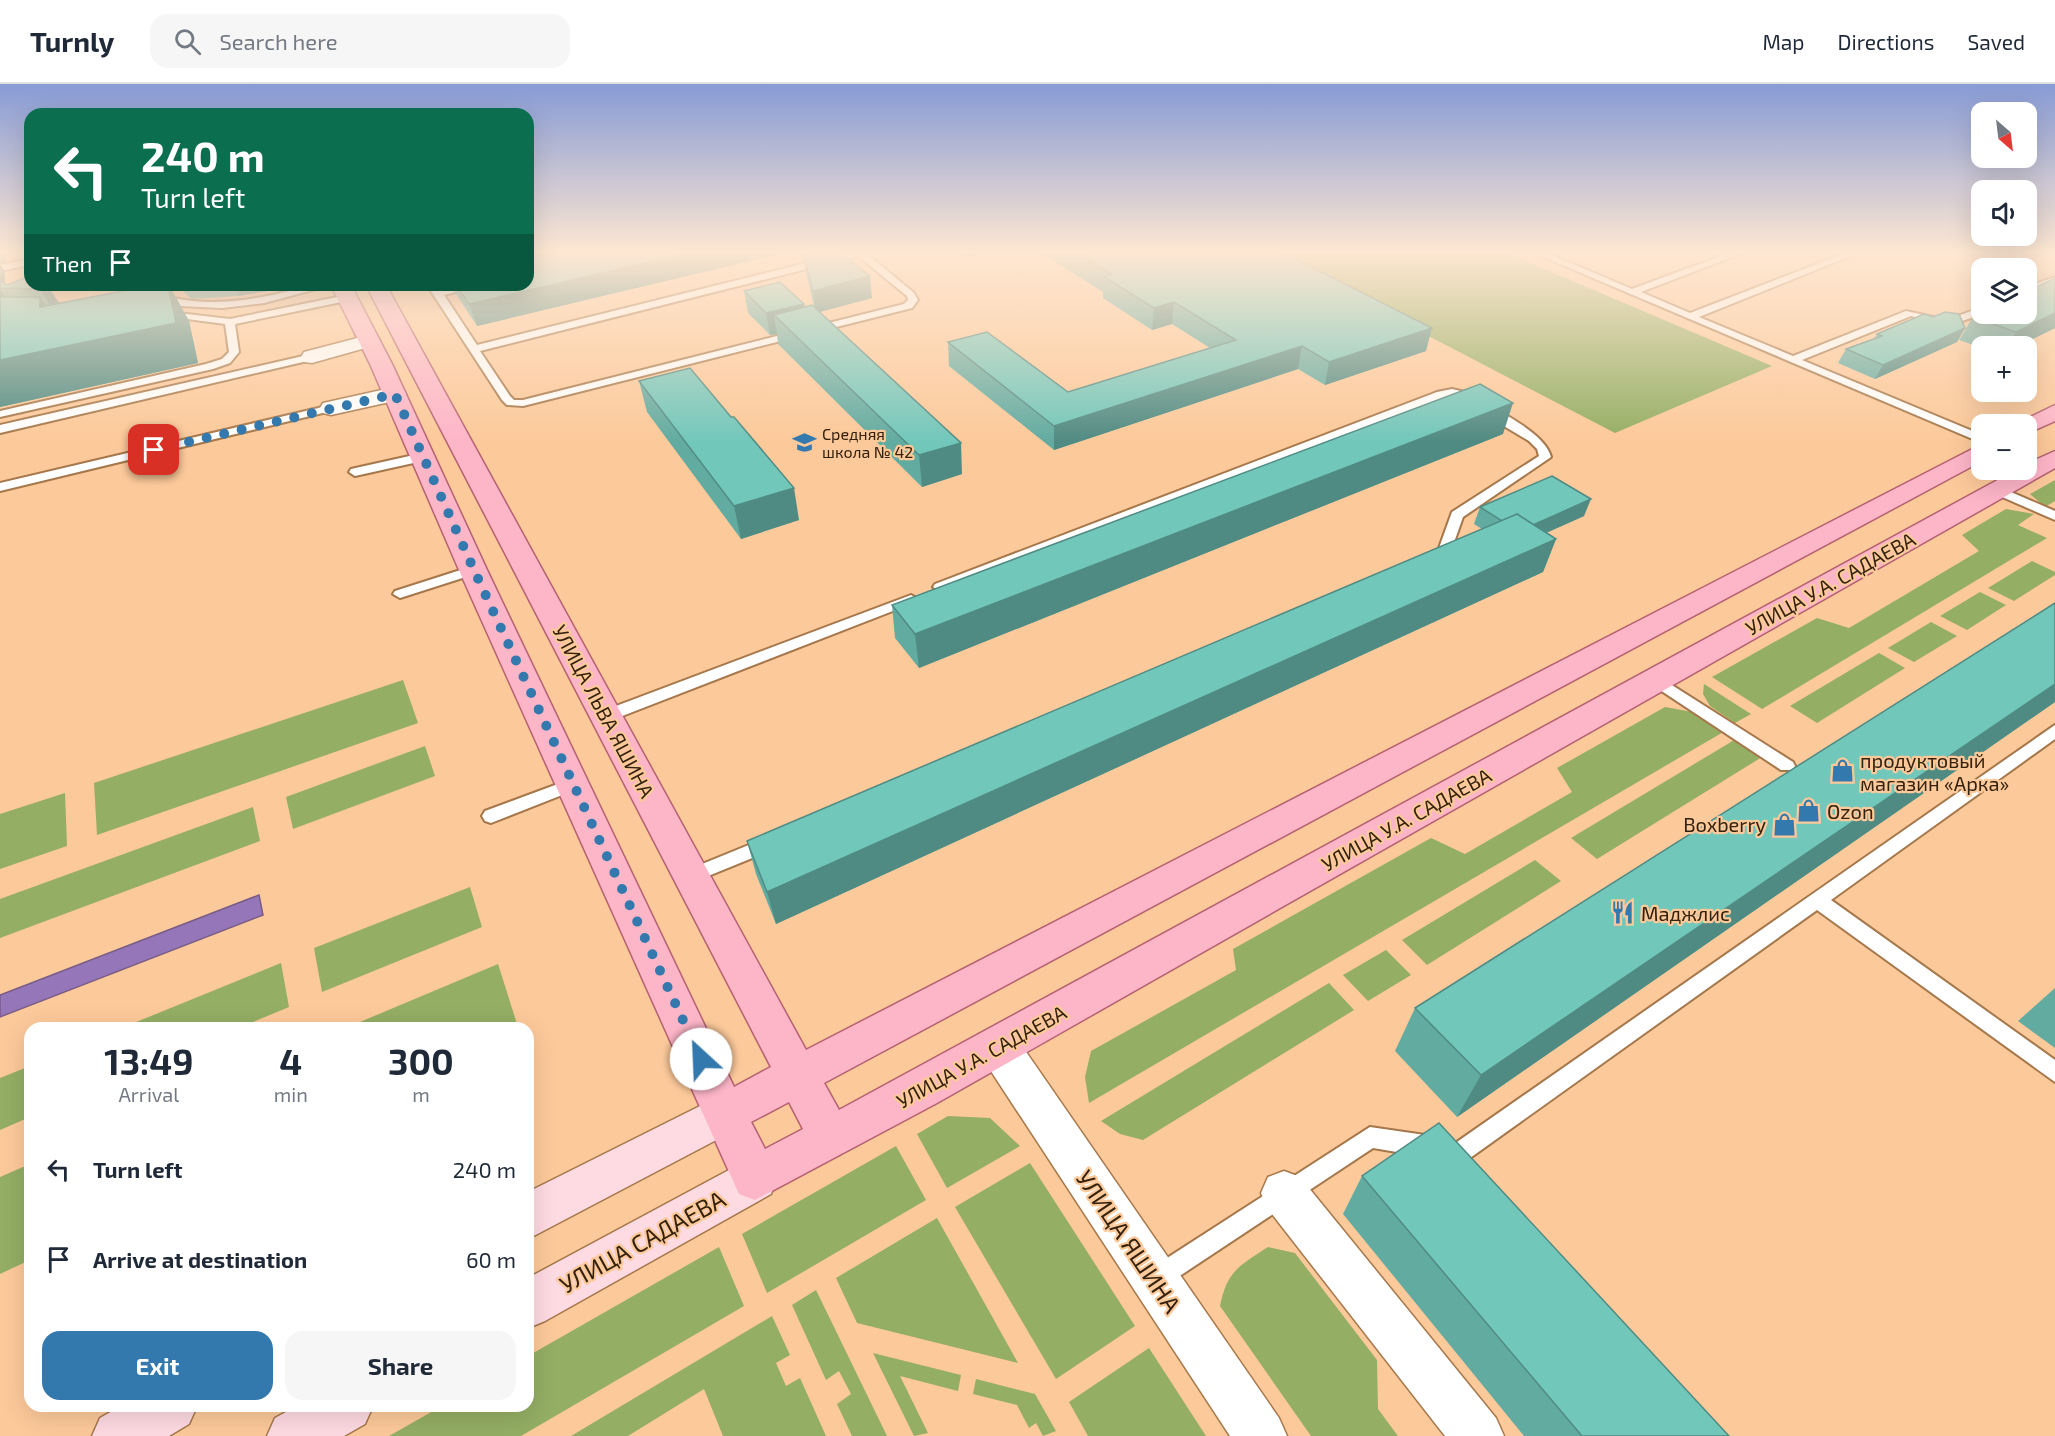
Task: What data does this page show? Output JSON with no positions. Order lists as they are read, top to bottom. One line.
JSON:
{"streets":{"main road":["УЛИЦА У.А. САДАЕВА","УЛИЦА ЛЬВА ЯШИНА","УЛИЦА САДАЕВА"],"street":["УЛИЦА ЯШИНА"]},"crossings":[["УЛИЦА У.А. САДАЕВА","УЛИЦА ЛЬВА ЯШИНА"],["УЛИЦА У.А. САДАЕВА","УЛИЦА САДАЕВА"],["УЛИЦА У.А. САДАЕВА","УЛИЦА ЯШИНА"]],"places":{"school or university":["Средняя школа № 42"],"shop":["продуктовый магазин «Арка»","Ozon","Boxberry"],"restaurant":["Маджлис"]},"north":"bottom right","page":{"header":"Turnly","search":"Search here","nav":["Map","Directions","Saved"],"map_buttons":["+","−"],"turn":["240 m","Turn left"],"then":"Then","eta":["13:49","Arrival","4","min","300","m"],"list":[{"name":"Turn left","value":"240 m"},{"name":"Arrive at destination","value":"60 m"}],"buttons":["Exit","Share"]}}
